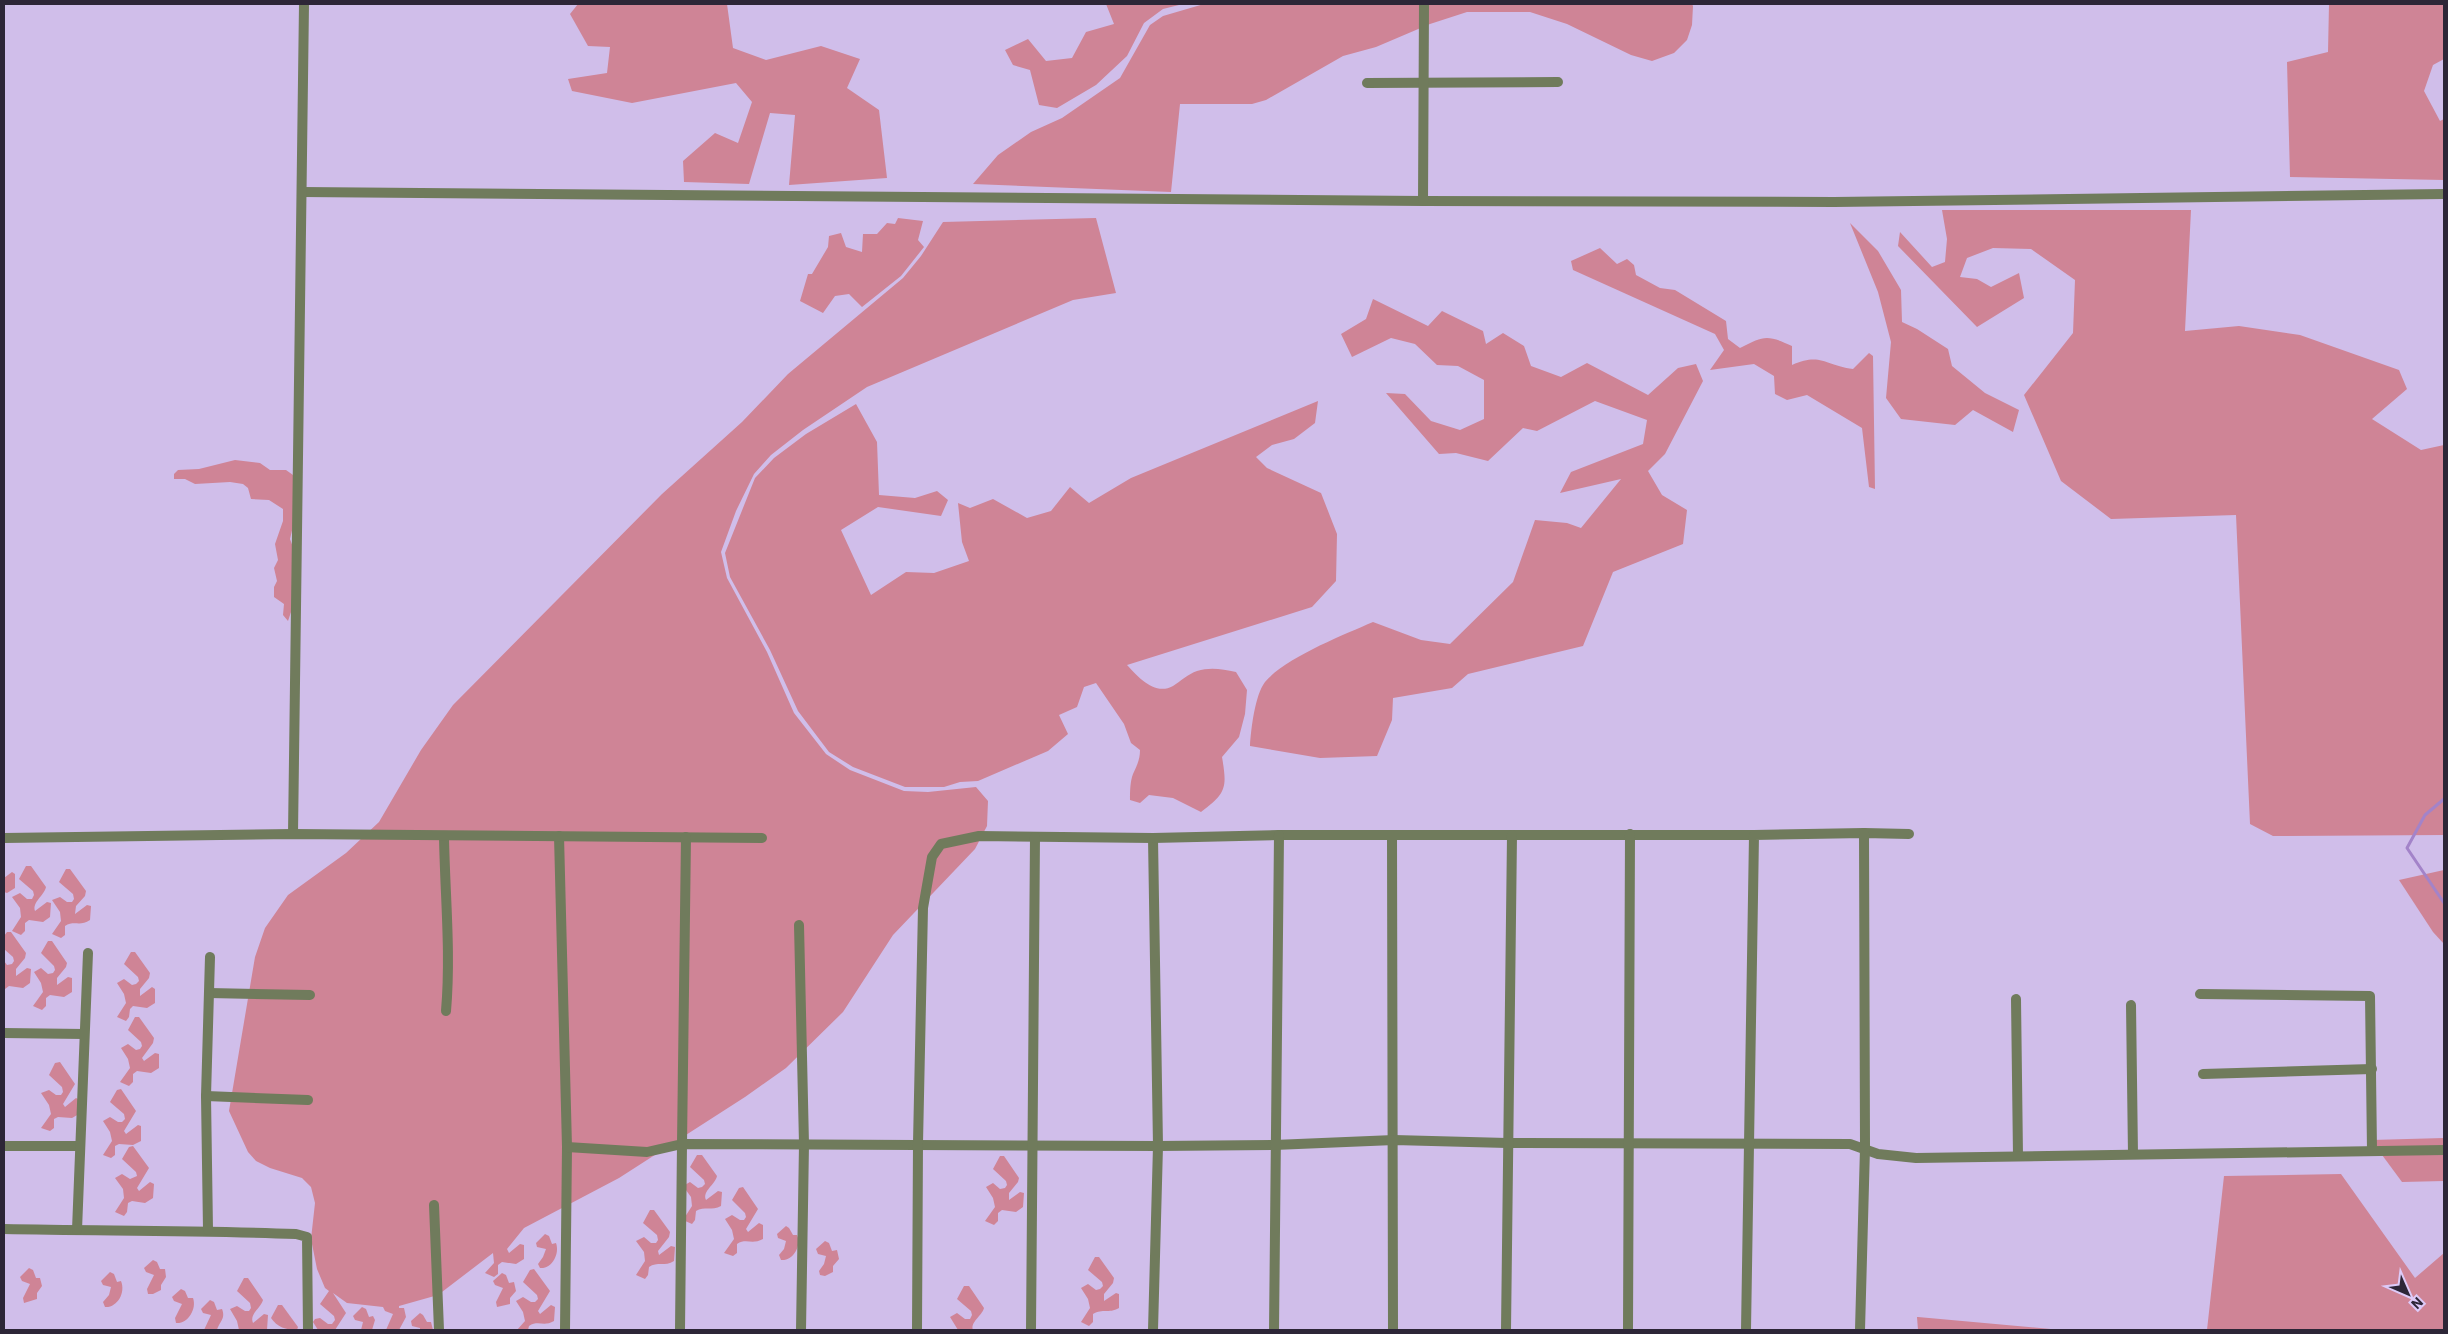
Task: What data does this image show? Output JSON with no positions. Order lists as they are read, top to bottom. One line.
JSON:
{"north":"bottom right"}
